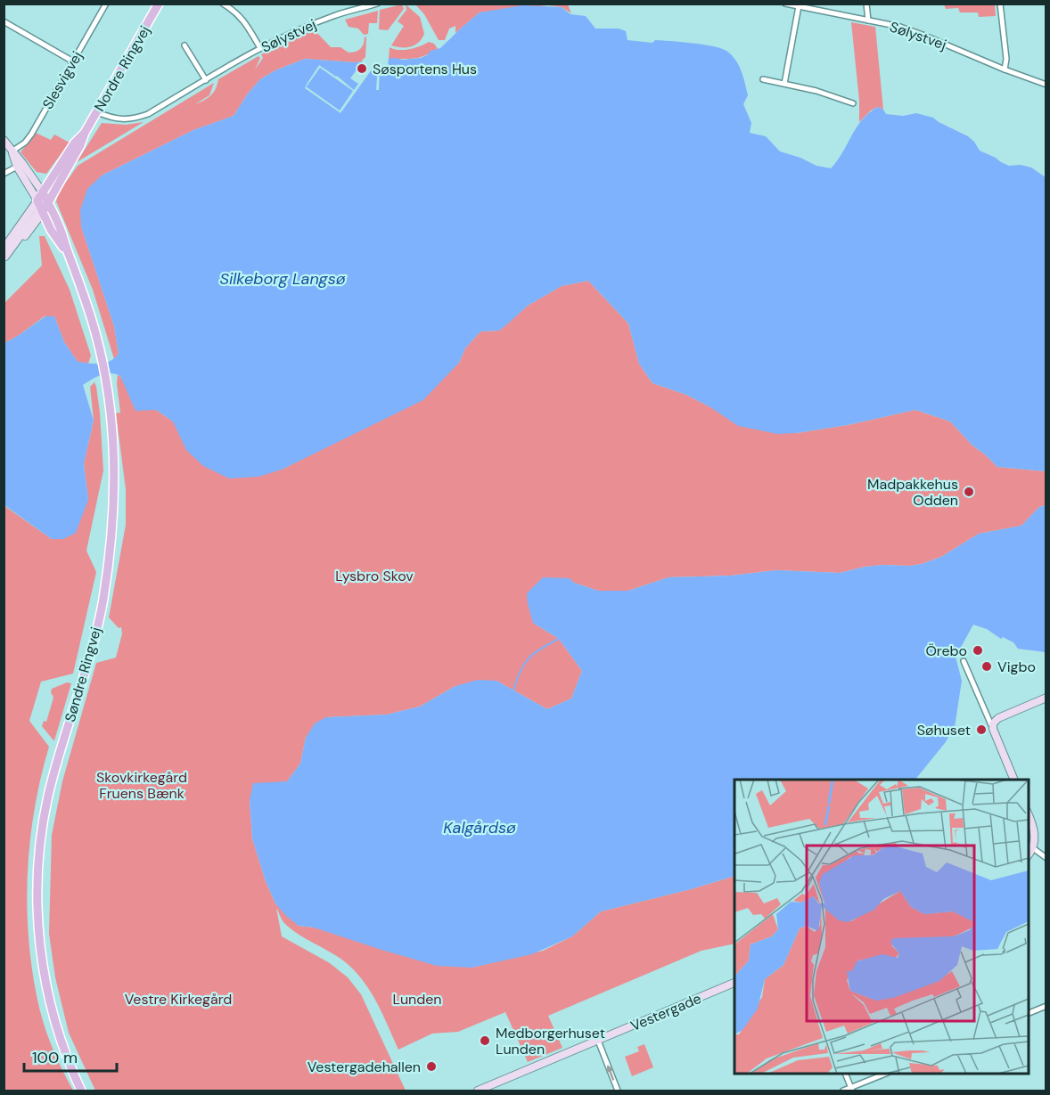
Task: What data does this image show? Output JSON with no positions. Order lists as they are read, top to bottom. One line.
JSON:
{"streets":{"main road":["Nordre Ringvej","Søndre Ringvej"],"street":["Sølystvej","Slesvigvej","Vestergade"]},"crossings":[["Sølystvej","Nordre Ringvej"],["Nordre Ringvej","Søndre Ringvej"]],"water":["Silkeborg Langsø","Kalgårdsø"],"parks":["Lysbro Skov","Skovkirkegård Fruens Bænk","Vestre Kirkegård","Lunden"],"places":["Søsportens Hus","Madpakkehus Odden","Örebo","Vigbo","Søhuset","Medborgerhuset Lunden","Vestergadehallen"],"scale_bar":"100 m"}
